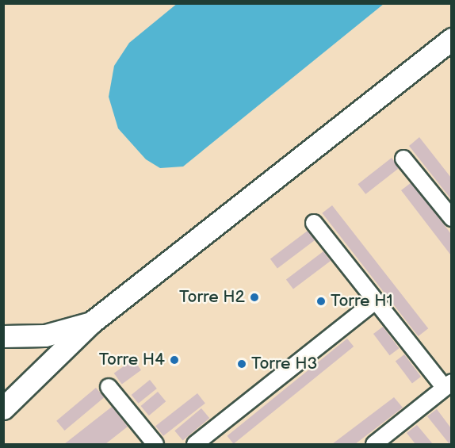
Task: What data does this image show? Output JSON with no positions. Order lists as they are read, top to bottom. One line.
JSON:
{"places":["Torre H2","Torre H1","Torre H4","Torre H3"]}
